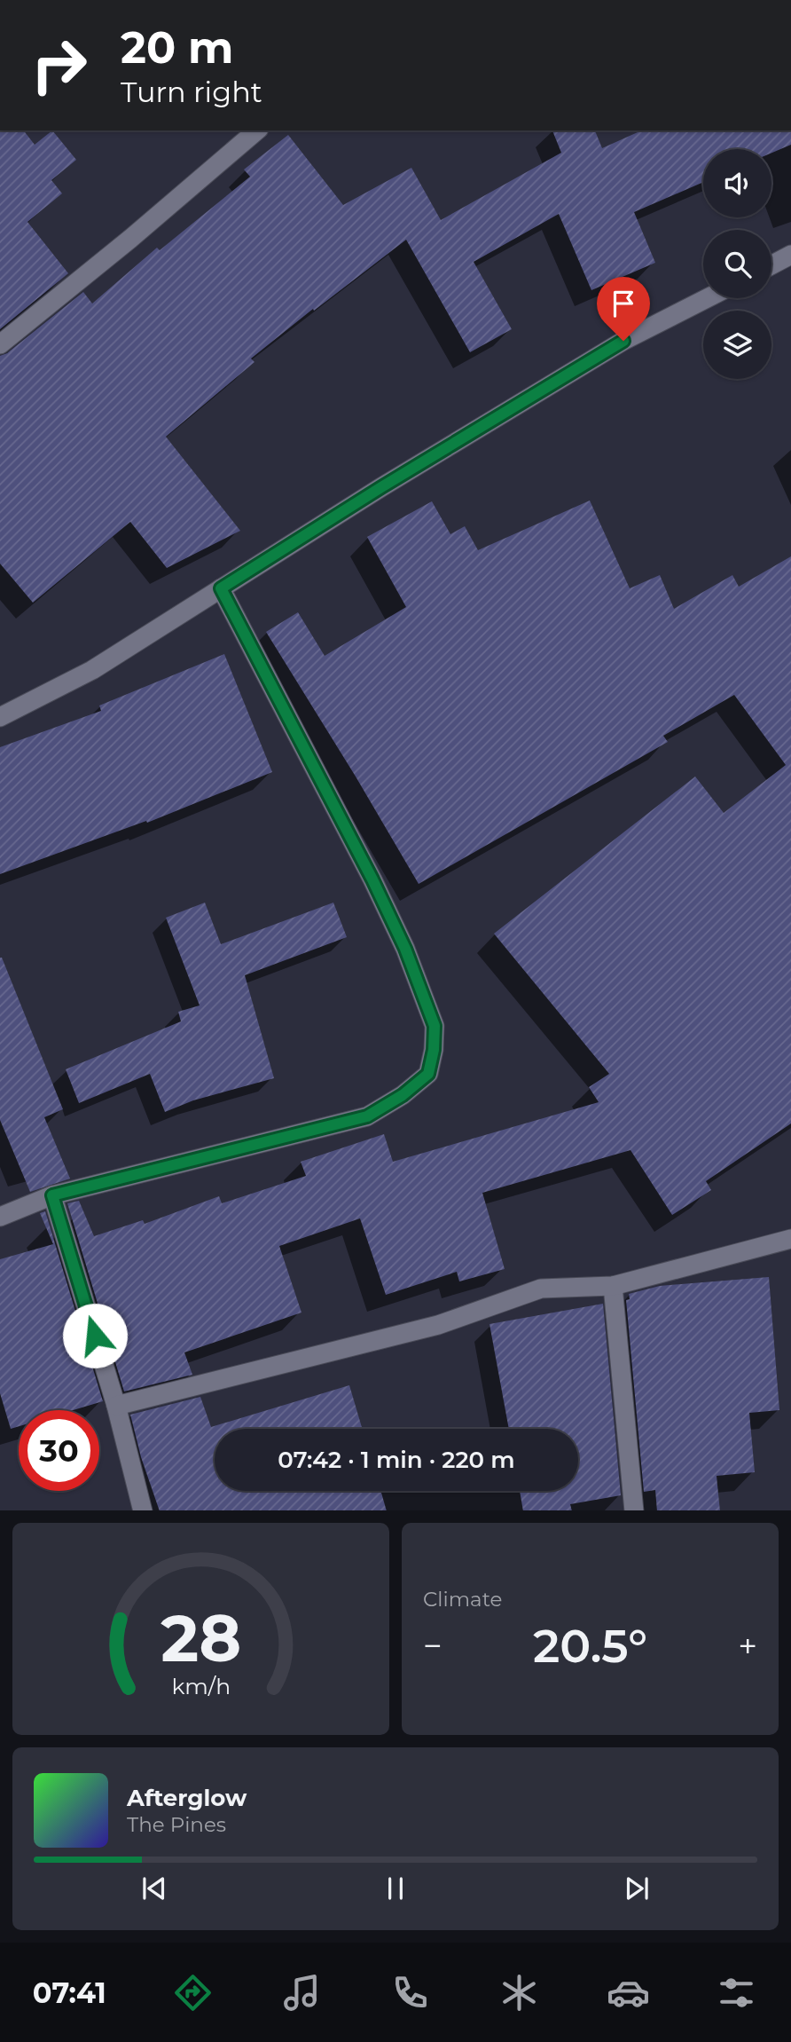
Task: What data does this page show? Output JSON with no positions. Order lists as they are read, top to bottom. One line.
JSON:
{"page":{"turn":["20 m","Turn right"],"limit":"30","trip":"07:42 · 1 min · 220 m","tile":"Climate","heat":["−","20.5°","+"],"song":["Afterglow","The Pines"],"tabs":"07:41","gauge":["28","km/h"]}}
